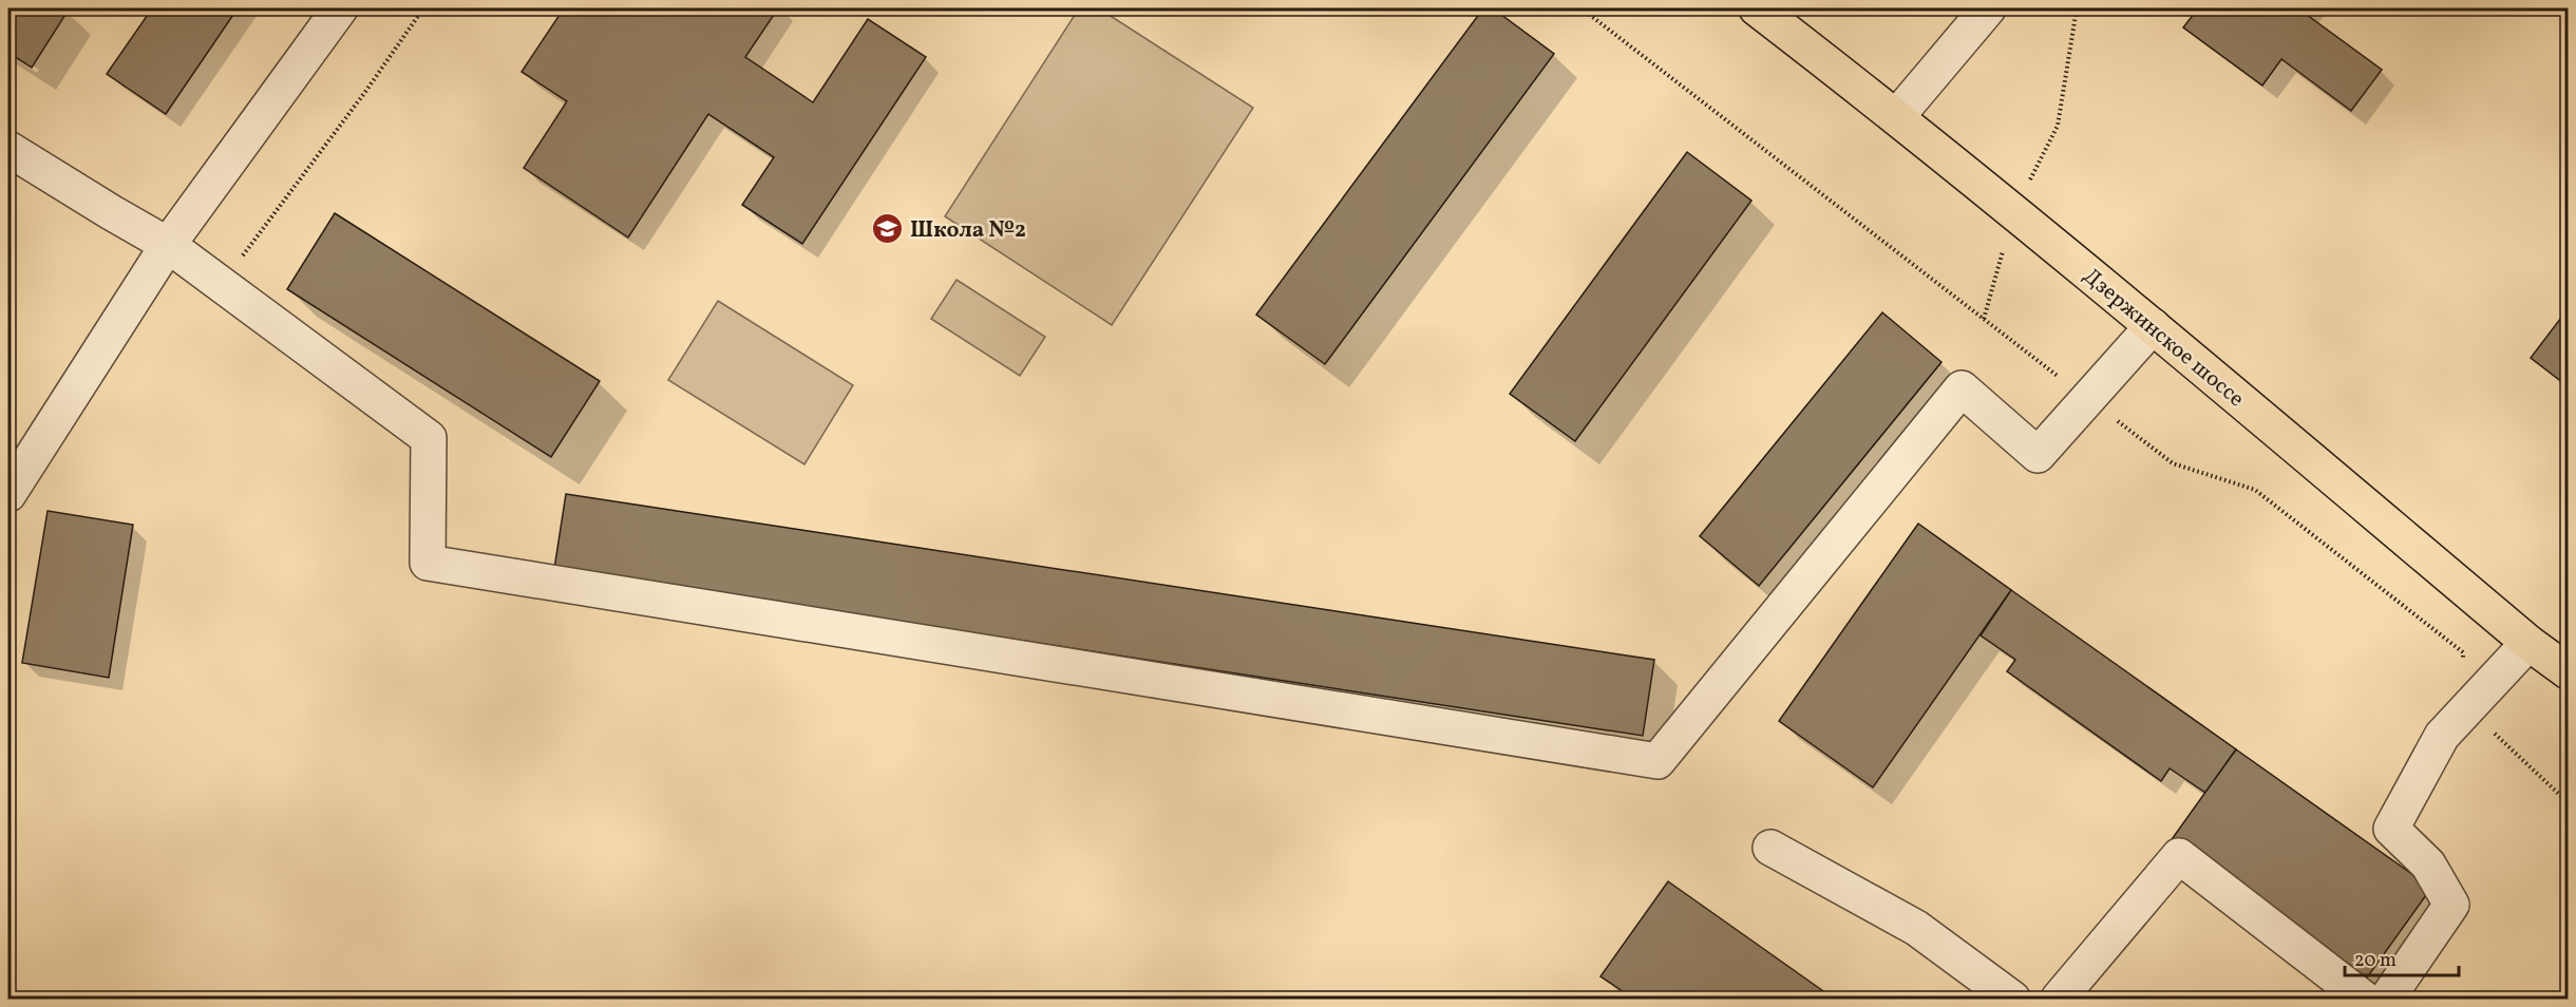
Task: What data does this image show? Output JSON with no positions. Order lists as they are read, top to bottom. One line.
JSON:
{"streets":{"main road":["Дзержинское шоссе"]},"places":{"school or university":["Школа №2"]},"scale_bar":"20 m"}
